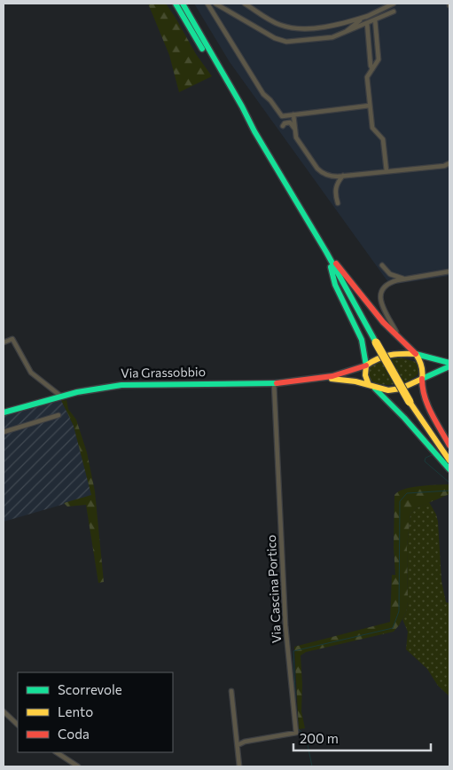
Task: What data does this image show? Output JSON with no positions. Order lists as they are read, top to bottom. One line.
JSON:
{"streets":{"main road":["Via Grassobbio"],"street":["Via Cascina Portico"]},"crossings":[["Via Grassobbio","Via Cascina Portico"]],"legend":["Scorrevole","Lento","Coda"],"scale_bar":"200 m"}
